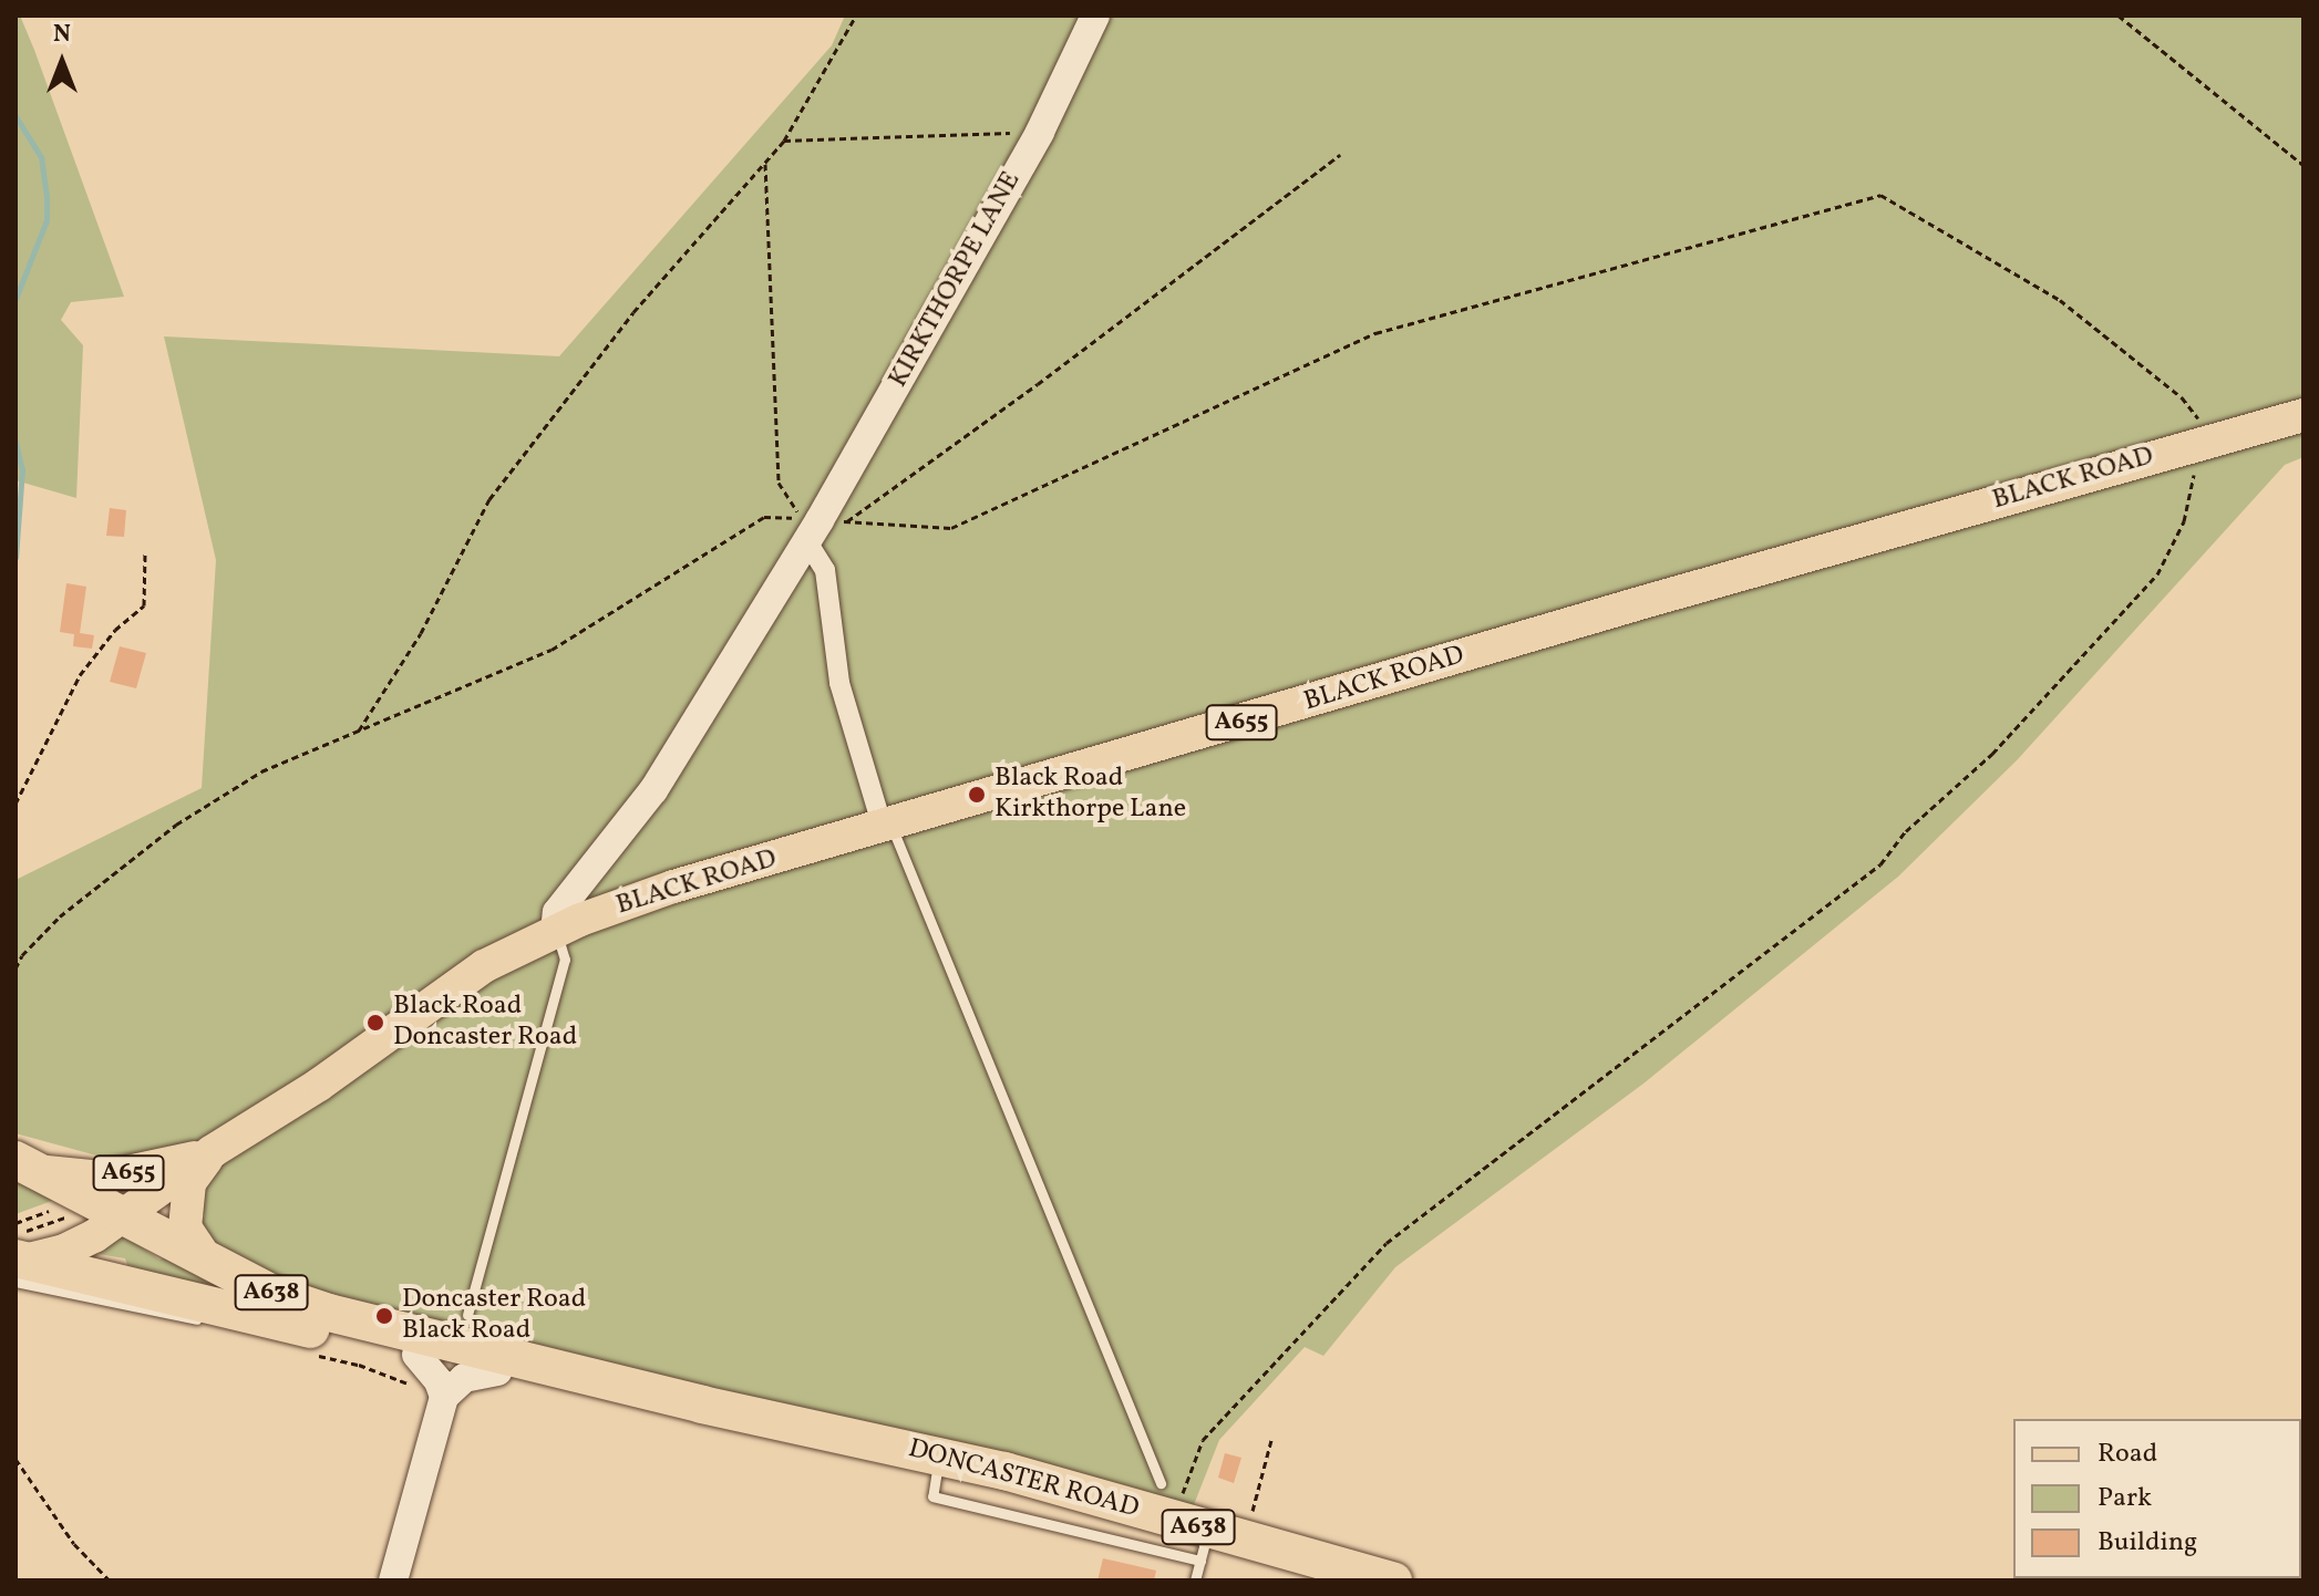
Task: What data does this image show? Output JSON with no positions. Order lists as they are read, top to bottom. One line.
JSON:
{"streets":{"highway":["A638","DONCASTER ROAD"],"main road":["BLACK ROAD","A655"],"street":["KIRKTHORPE LANE"]},"crossings":[["KIRKTHORPE LANE","BLACK ROAD"],["BLACK ROAD","DONCASTER ROAD"]],"places":["Black Road Kirkthorpe Lane","Black Road Doncaster Road","Doncaster Road Black Road"],"legend":["Road","Park","Building"],"north":"top"}
